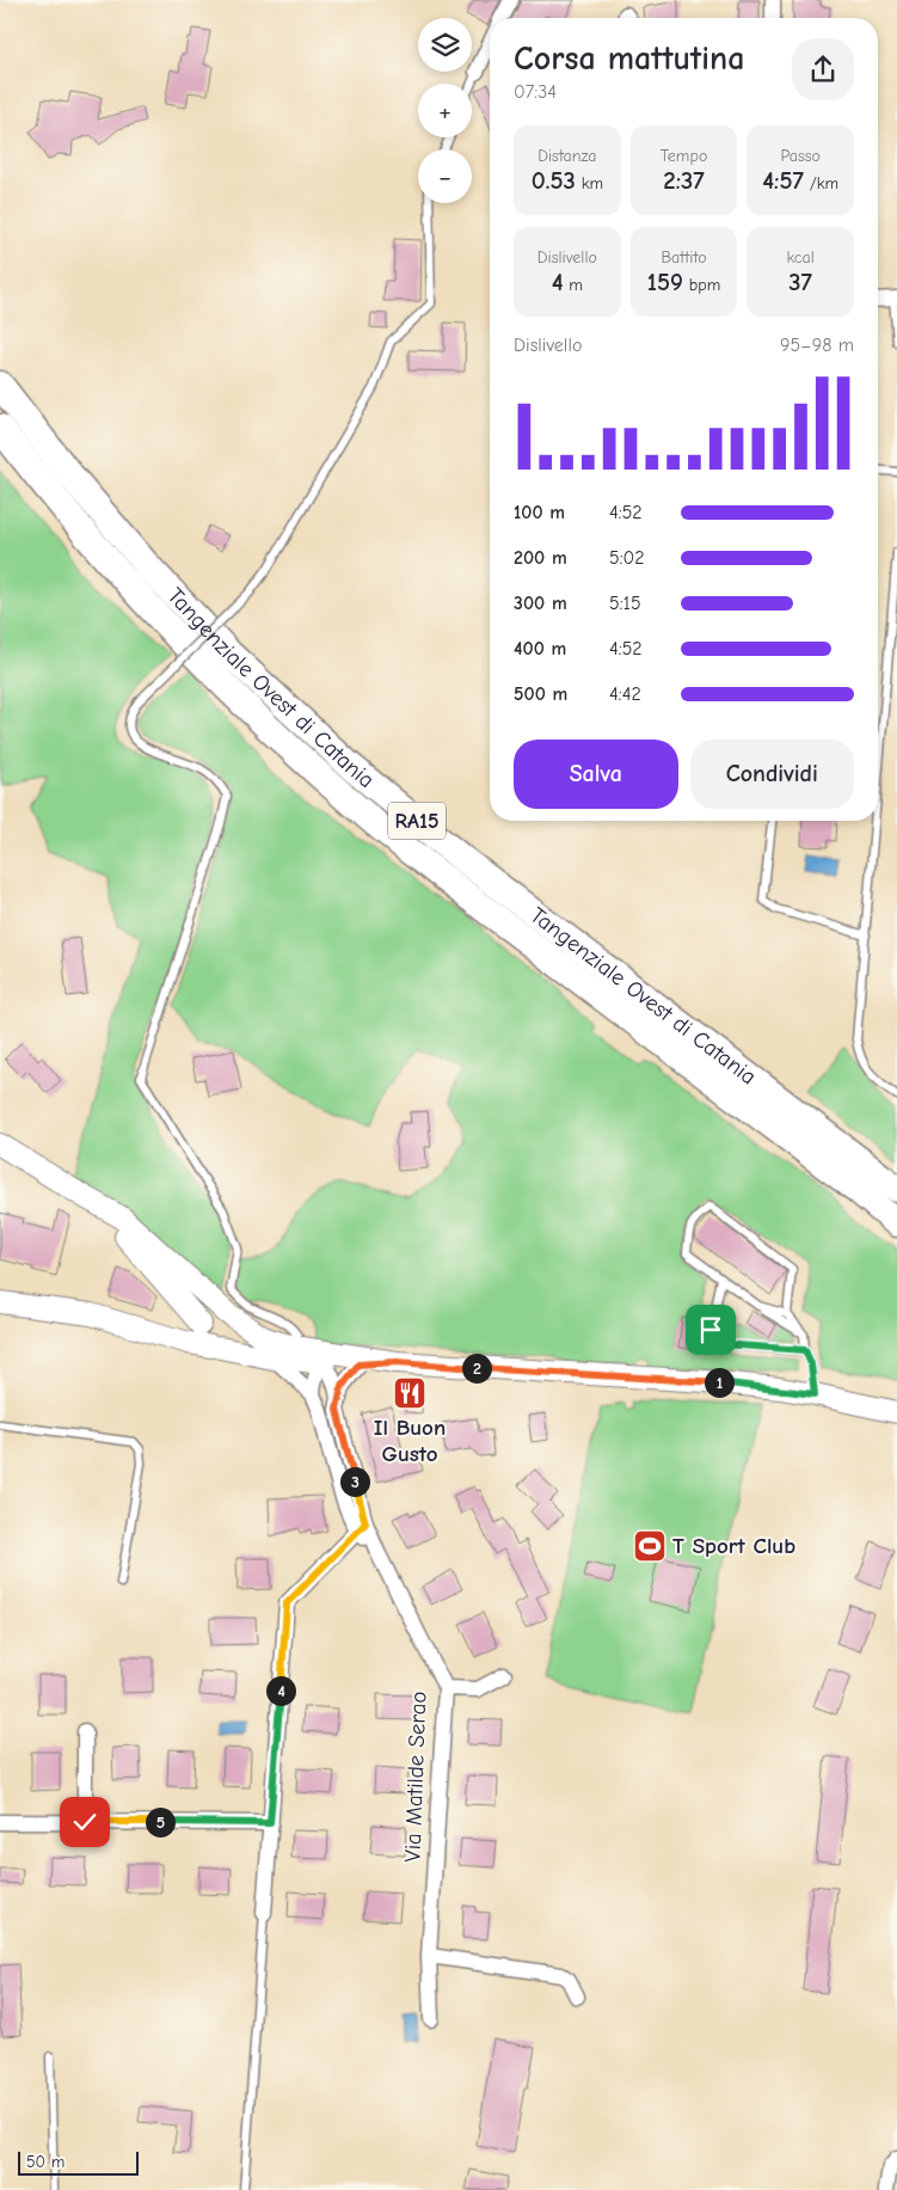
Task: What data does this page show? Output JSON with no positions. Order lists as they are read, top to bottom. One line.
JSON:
{"streets":{"highway":["Tangenziale Ovest di Catania","RA15"],"street":["Via Matilde Serao"]},"places":{"restaurant":["Il Buon Gusto"],"sports":["T Sport Club"]},"scale_bar":"50 m","page":{"map_buttons":["+","−"],"heading":["Corsa mattutina","07:34"],"stats":[["Distanza","0.53 km"],["Tempo","2:37"],["Passo","4:57 /km"],["Dislivello","4 m"],["Battito","159 bpm"],["kcal","37"]],"chart":["Dislivello","95–98 m"],"list":[{"name":"100 m","note":"4:52"},{"name":"200 m","note":"5:02"},{"name":"300 m","note":"5:15"},{"name":"400 m","note":"4:52"},{"name":"500 m","note":"4:42"}],"buttons":["Salva","Condividi"],"pins":["2","1","3","4","5"],"scale":"50 m"}}
